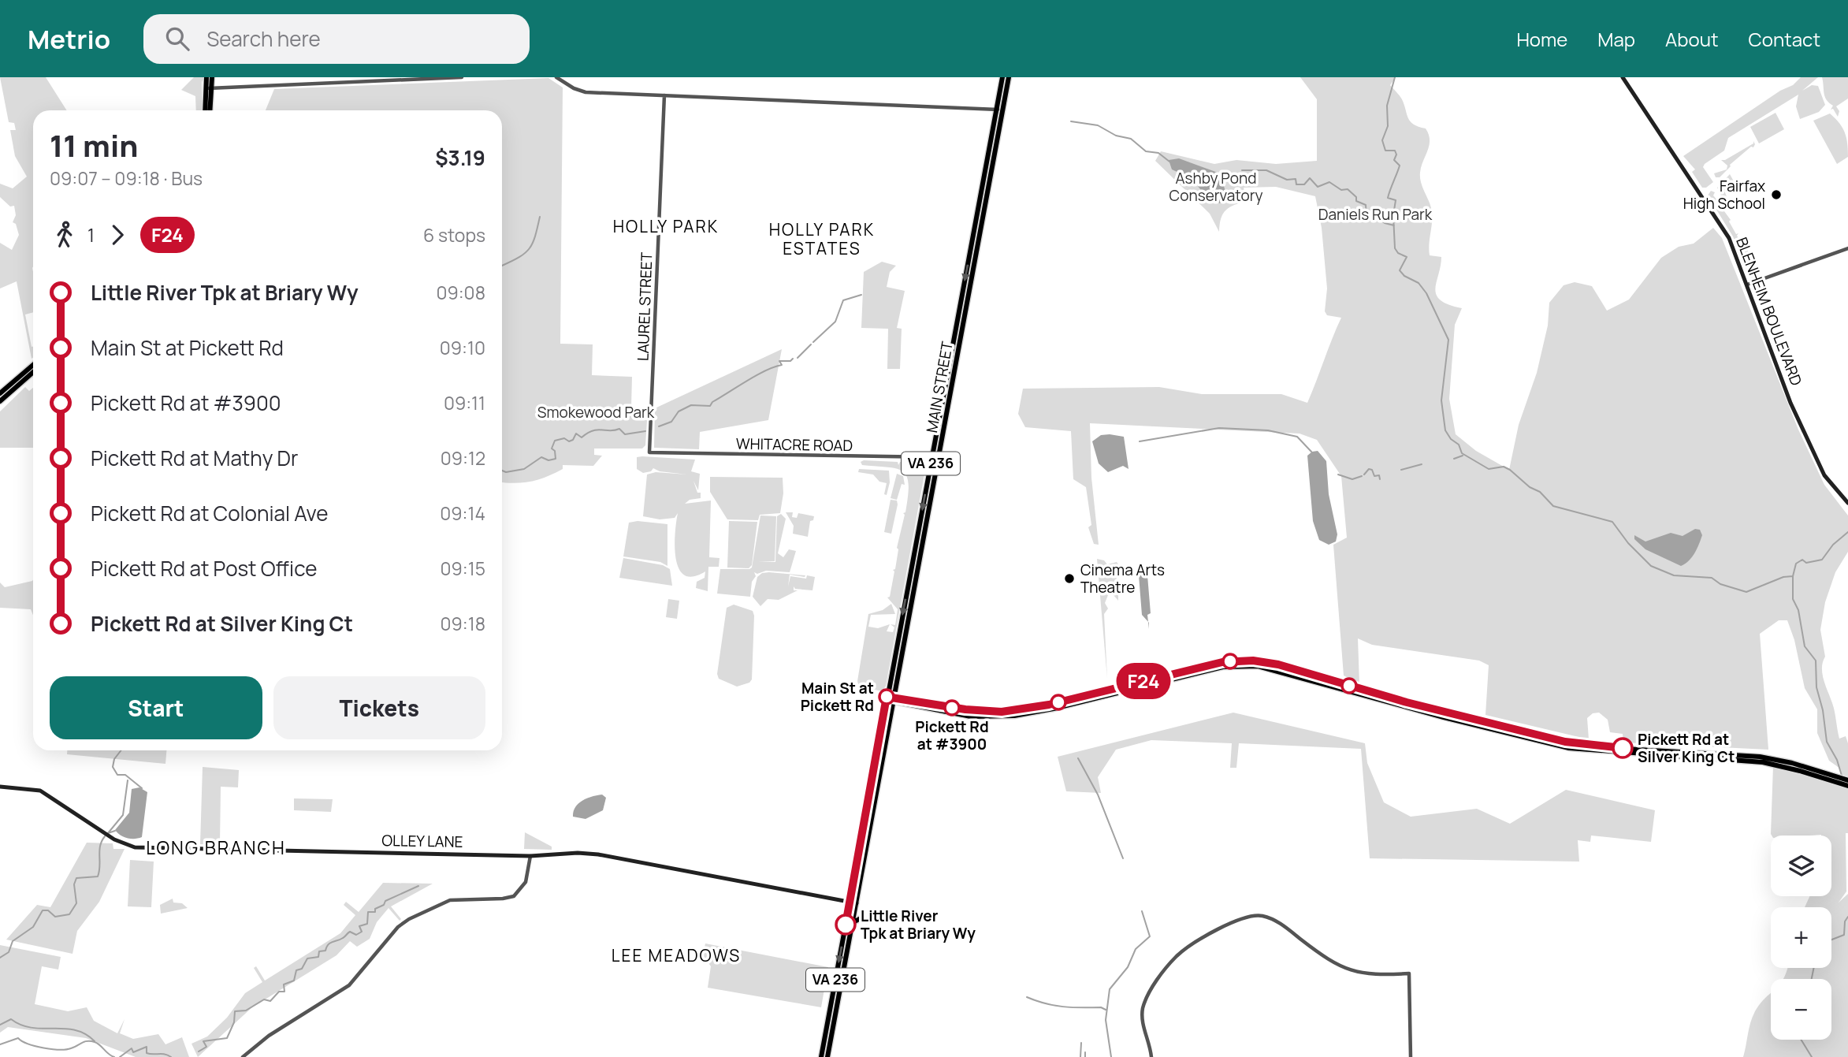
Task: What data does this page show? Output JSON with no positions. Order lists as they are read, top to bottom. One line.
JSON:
{"streets":{"main road":["BLENHEIM BOULEVARD","MAIN STREET","VA 236","OLLEY LANE"],"street":["LAUREL STREET","WHITACRE ROAD"]},"crossings":[["LAUREL STREET","WHITACRE ROAD"],["MAIN STREET","WHITACRE ROAD"],["MAIN STREET","VA 236"],["VA 236","OLLEY LANE"]],"districts":["HOLLY PARK","HOLLY PARK ESTATES","LONG BRANCH","LEE MEADOWS"],"parks":["Ashby Pond Conservatory","Daniels Run Park","Smokewood Park"],"places":["Fairfax High School","Cinema Arts Theatre","Main St at Pickett Rd","Pickett Rd at #3900","Pickett Rd at Silver King Ct","Little River Tpk at Briary Wy"],"lines":["bus line F24"],"page":{"header":"Metrio","search":"Search here","nav":["Home","Map","About","Contact"],"on_map":"F24","heading":["11 min","09:07 – 09:18 · Bus","$3.19"],"legs":["1","F24","6 stops"],"list":[{"name":"Little River Tpk at Briary Wy","value":"09:08"},{"name":"Main St at Pickett Rd","value":"09:10"},{"name":"Pickett Rd at #3900","value":"09:11"},{"name":"Pickett Rd at Mathy Dr","value":"09:12"},{"name":"Pickett Rd at Colonial Ave","value":"09:14"},{"name":"Pickett Rd at Post Office","value":"09:15"},{"name":"Pickett Rd at Silver King Ct","value":"09:18"}],"buttons":["Start","Tickets"],"map_buttons":["+","−"]}}
